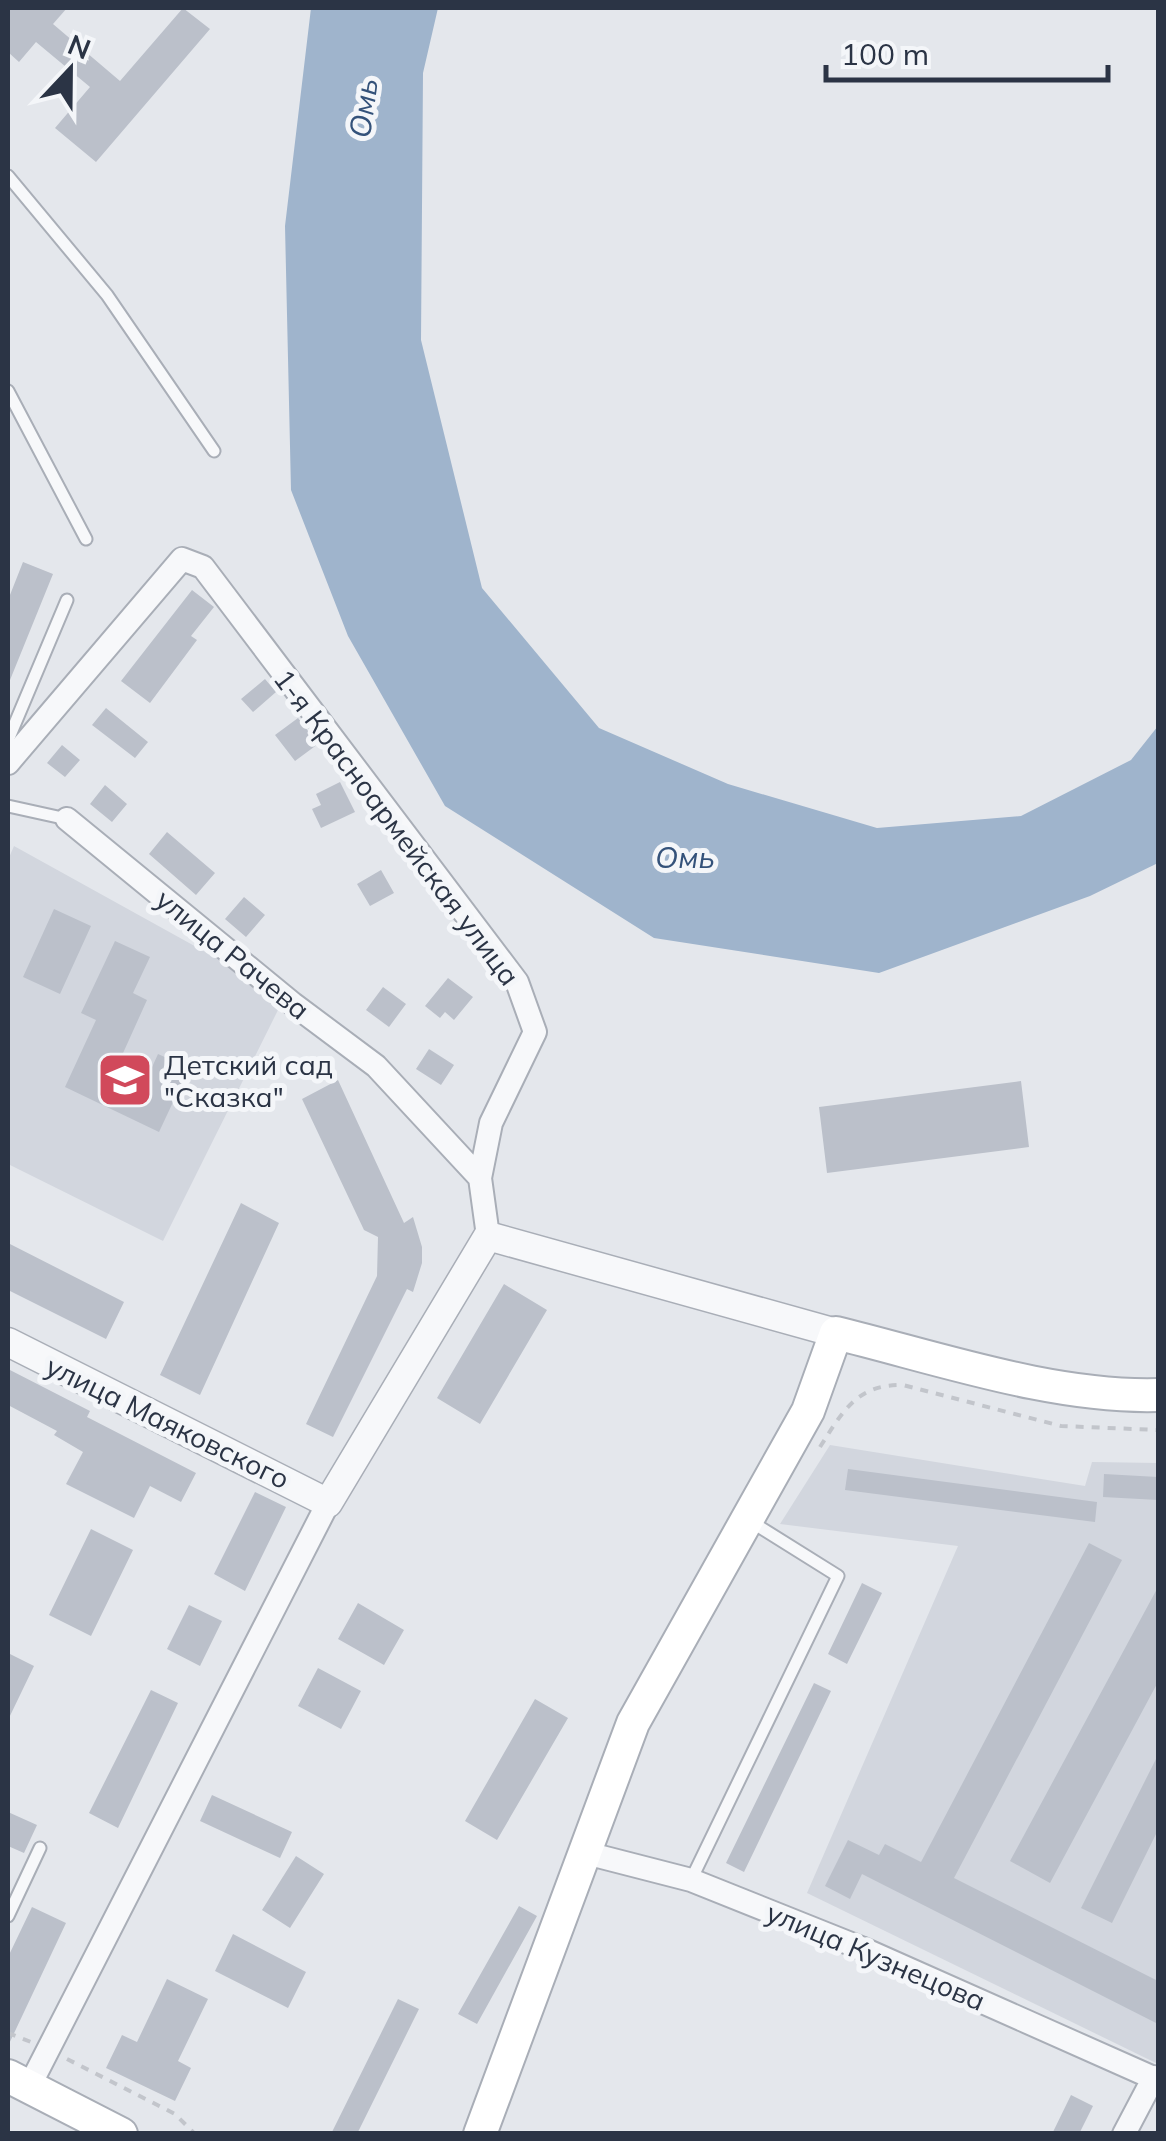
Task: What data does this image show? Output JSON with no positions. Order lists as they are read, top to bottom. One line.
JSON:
{"streets":{"street":["1-я Красноармейская улица","улица Рачева","улица Маяковского","улица Кузнецова"]},"crossings":[["1-я Красноармейская улица","улица Рачева"]],"water":["Омь"],"places":{"school or university":["Детский сад \"Сказка\""]},"scale_bar":"100 m","north":"top"}
